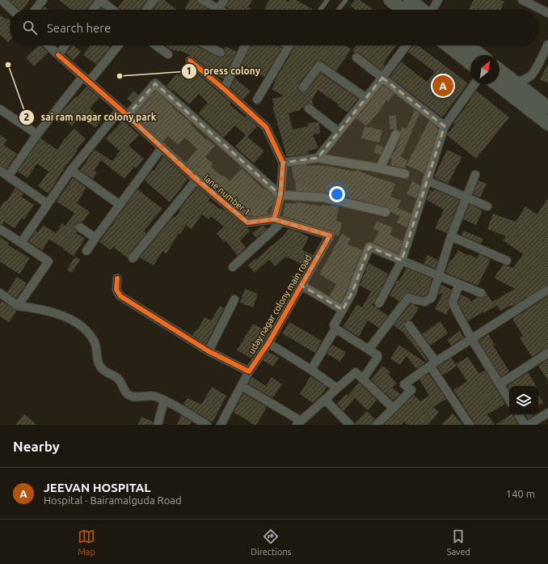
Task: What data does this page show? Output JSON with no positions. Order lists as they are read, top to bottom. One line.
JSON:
{"streets":{"street":["lane number 1","uday nagar colony main road"]},"crossings":[["lane number 1","uday nagar colony main road"]],"places":["sai ram nagar colony park","press colony"],"north":"top right","page":{"search":"Search here","pins":"A","heading":"Nearby","list":[{"mark":"A","name":"JEEVAN HOSPITAL","note":"Hospital · Bairamalguda Road","value":"140 m"}],"nav":["Map","Directions","Saved"]}}
